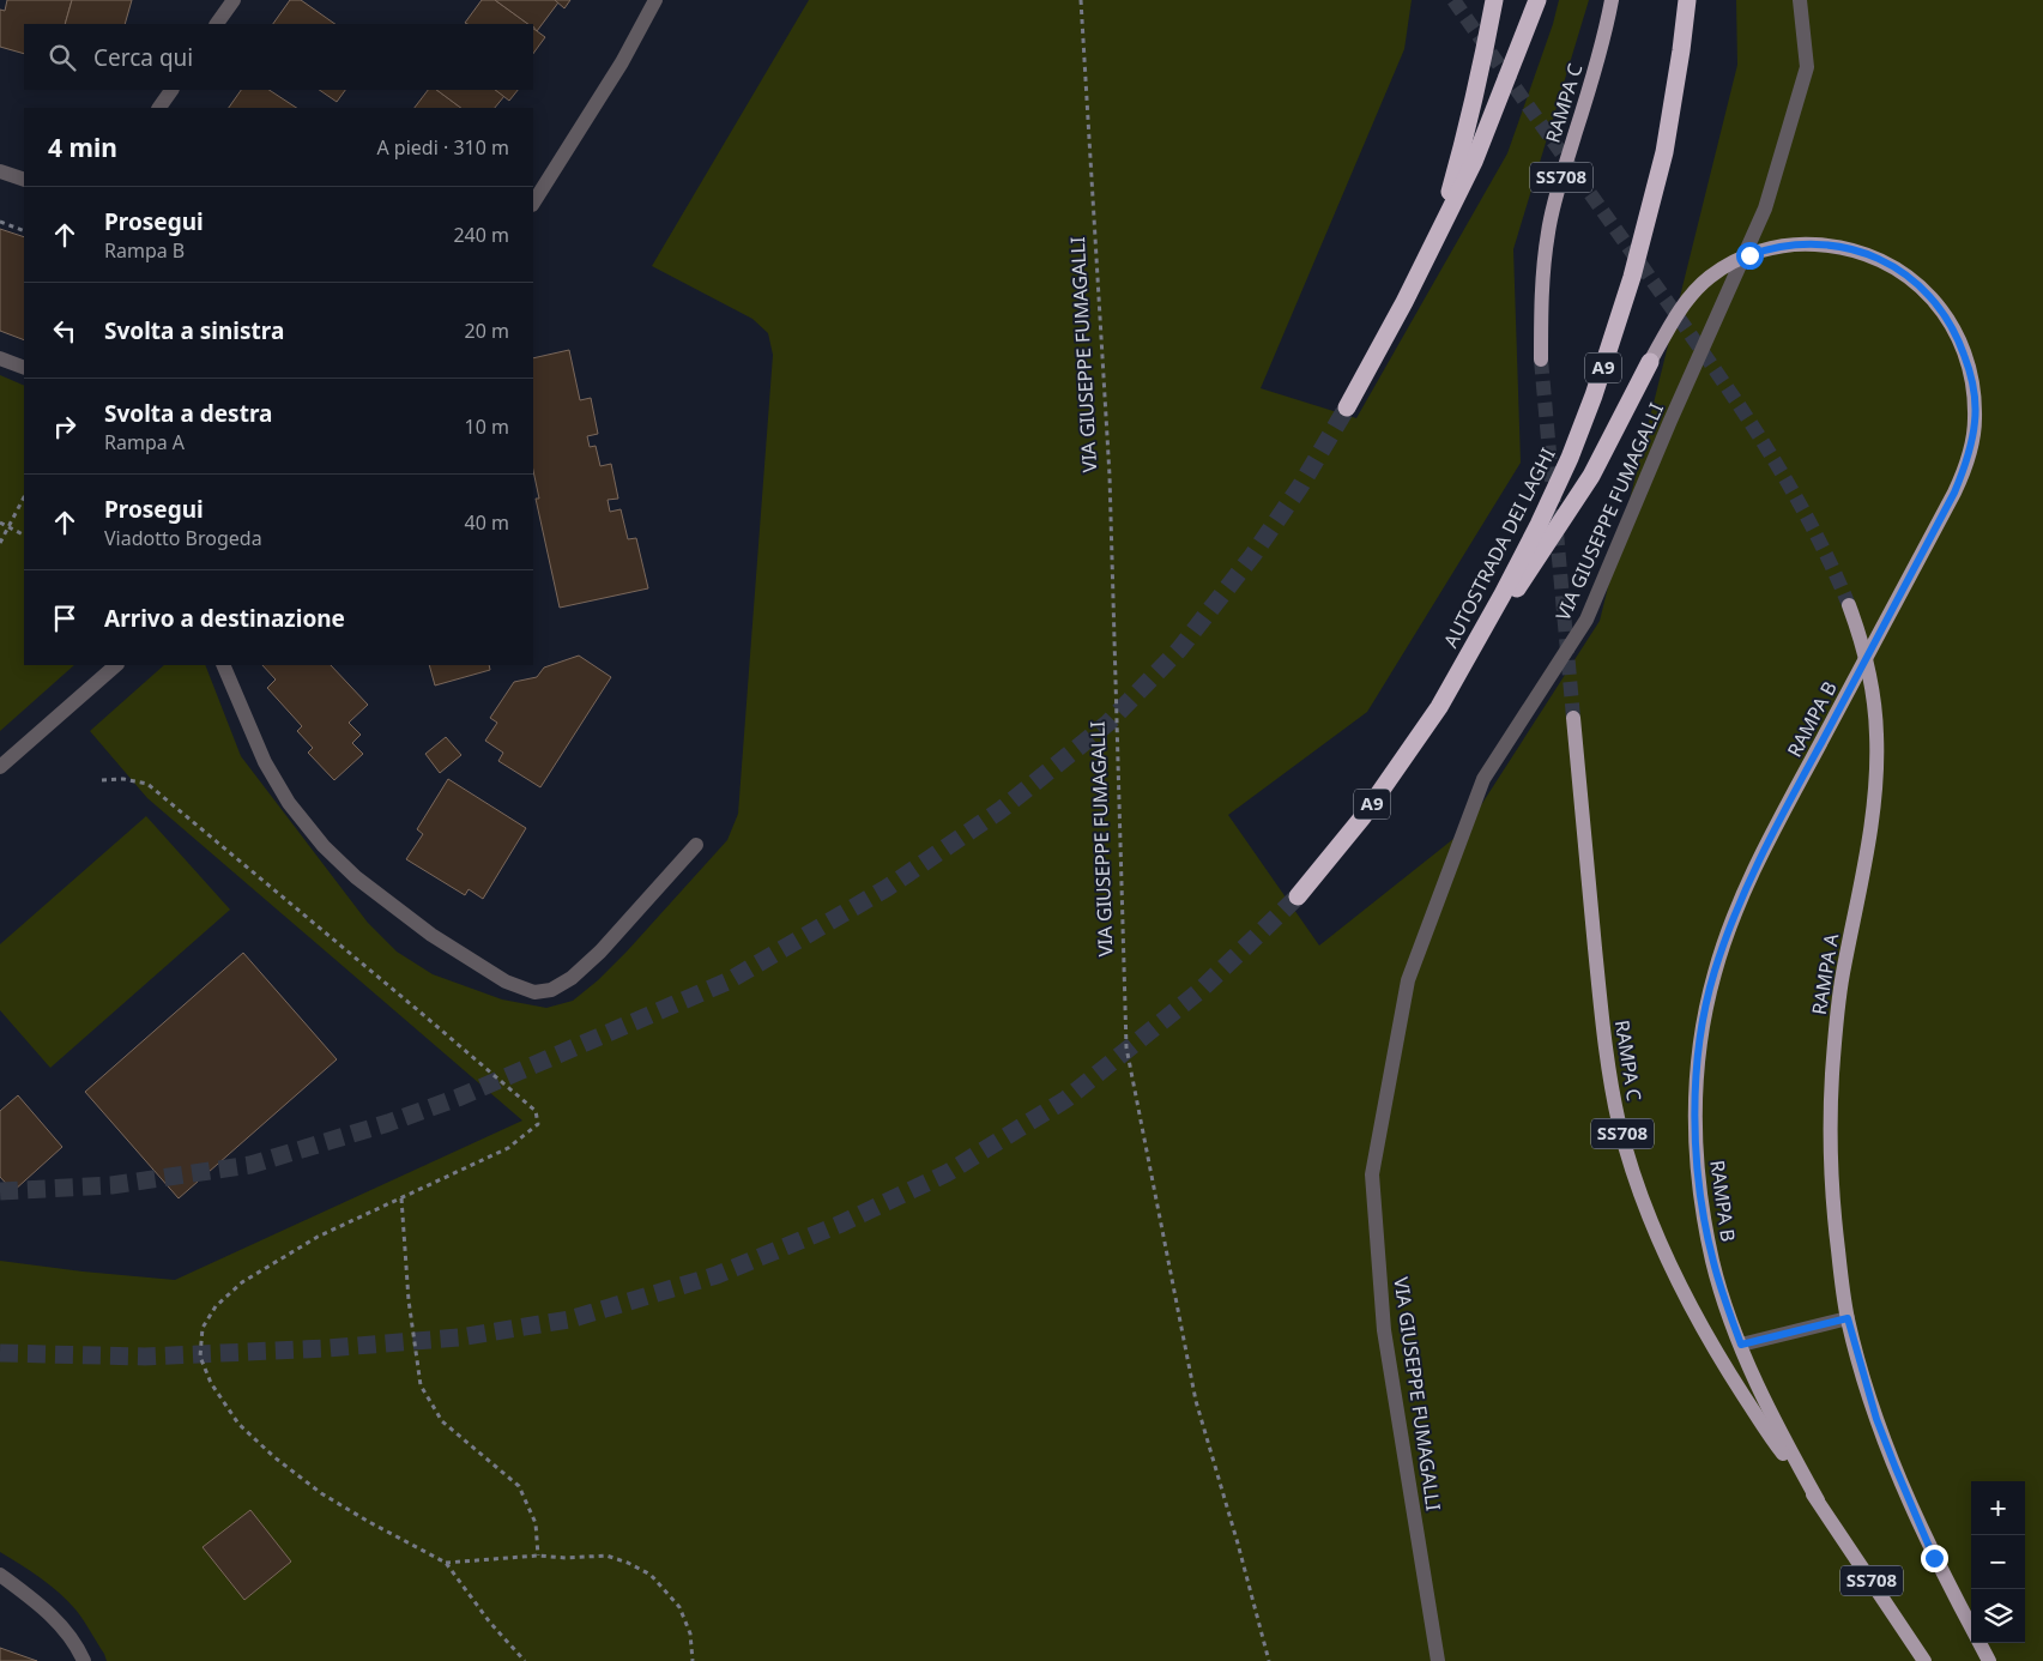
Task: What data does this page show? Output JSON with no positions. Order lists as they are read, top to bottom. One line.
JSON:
{"streets":{"highway":["A9","AUTOSTRADA DEI LAGHI"],"main road":["RAMPA C","SS708","RAMPA B","RAMPA A"],"street":["VIA GIUSEPPE FUMAGALLI"]},"crossings":[["RAMPA C","SS708"],["RAMPA C","RAMPA B"],["SS708","RAMPA B"]],"page":{"search":"Cerca qui","heading":["4 min","A piedi · 310 m"],"list":[["Prosegui","Rampa B","240 m"],["Svolta a sinistra","20 m"],["Svolta a destra","Rampa A","10 m"],["Prosegui","Viadotto Brogeda","40 m"],"Arrivo a destinazione"],"map_buttons":["+","−"]}}
